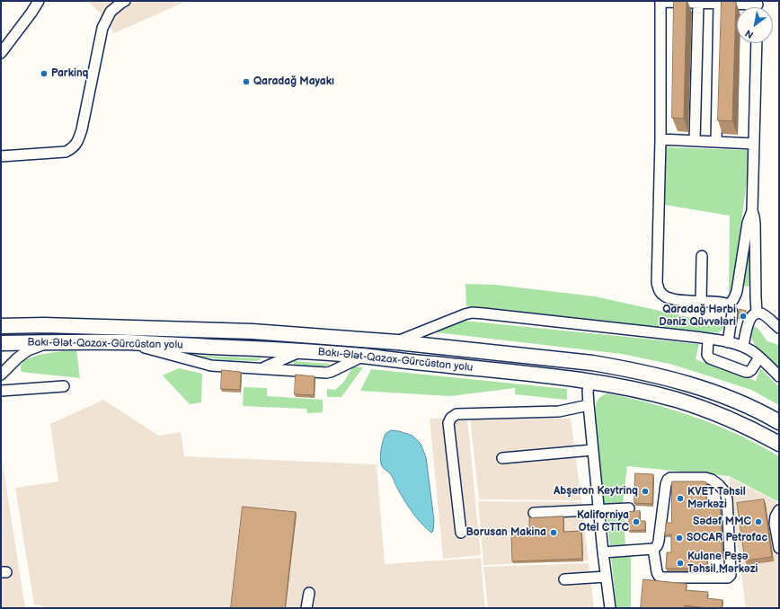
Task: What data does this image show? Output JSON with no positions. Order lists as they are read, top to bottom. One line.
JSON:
{"streets":{"highway":["Bakı-Ələt-Qazax-Gürcüstan yolu"]},"places":["Parkinq","Qaradağ Mayakı","Qaradağ Hərbi Dəniz Qüvvələri","Abşeron Keytrinq","KVET Təhsil Mərkəzi","Kaliforniya Otel CTTC","Sədəf MMC","Borusan Makina","SOCAR Petrofac","Kulane Peşə Təhsil Mərkəzi"],"north":"bottom left"}
